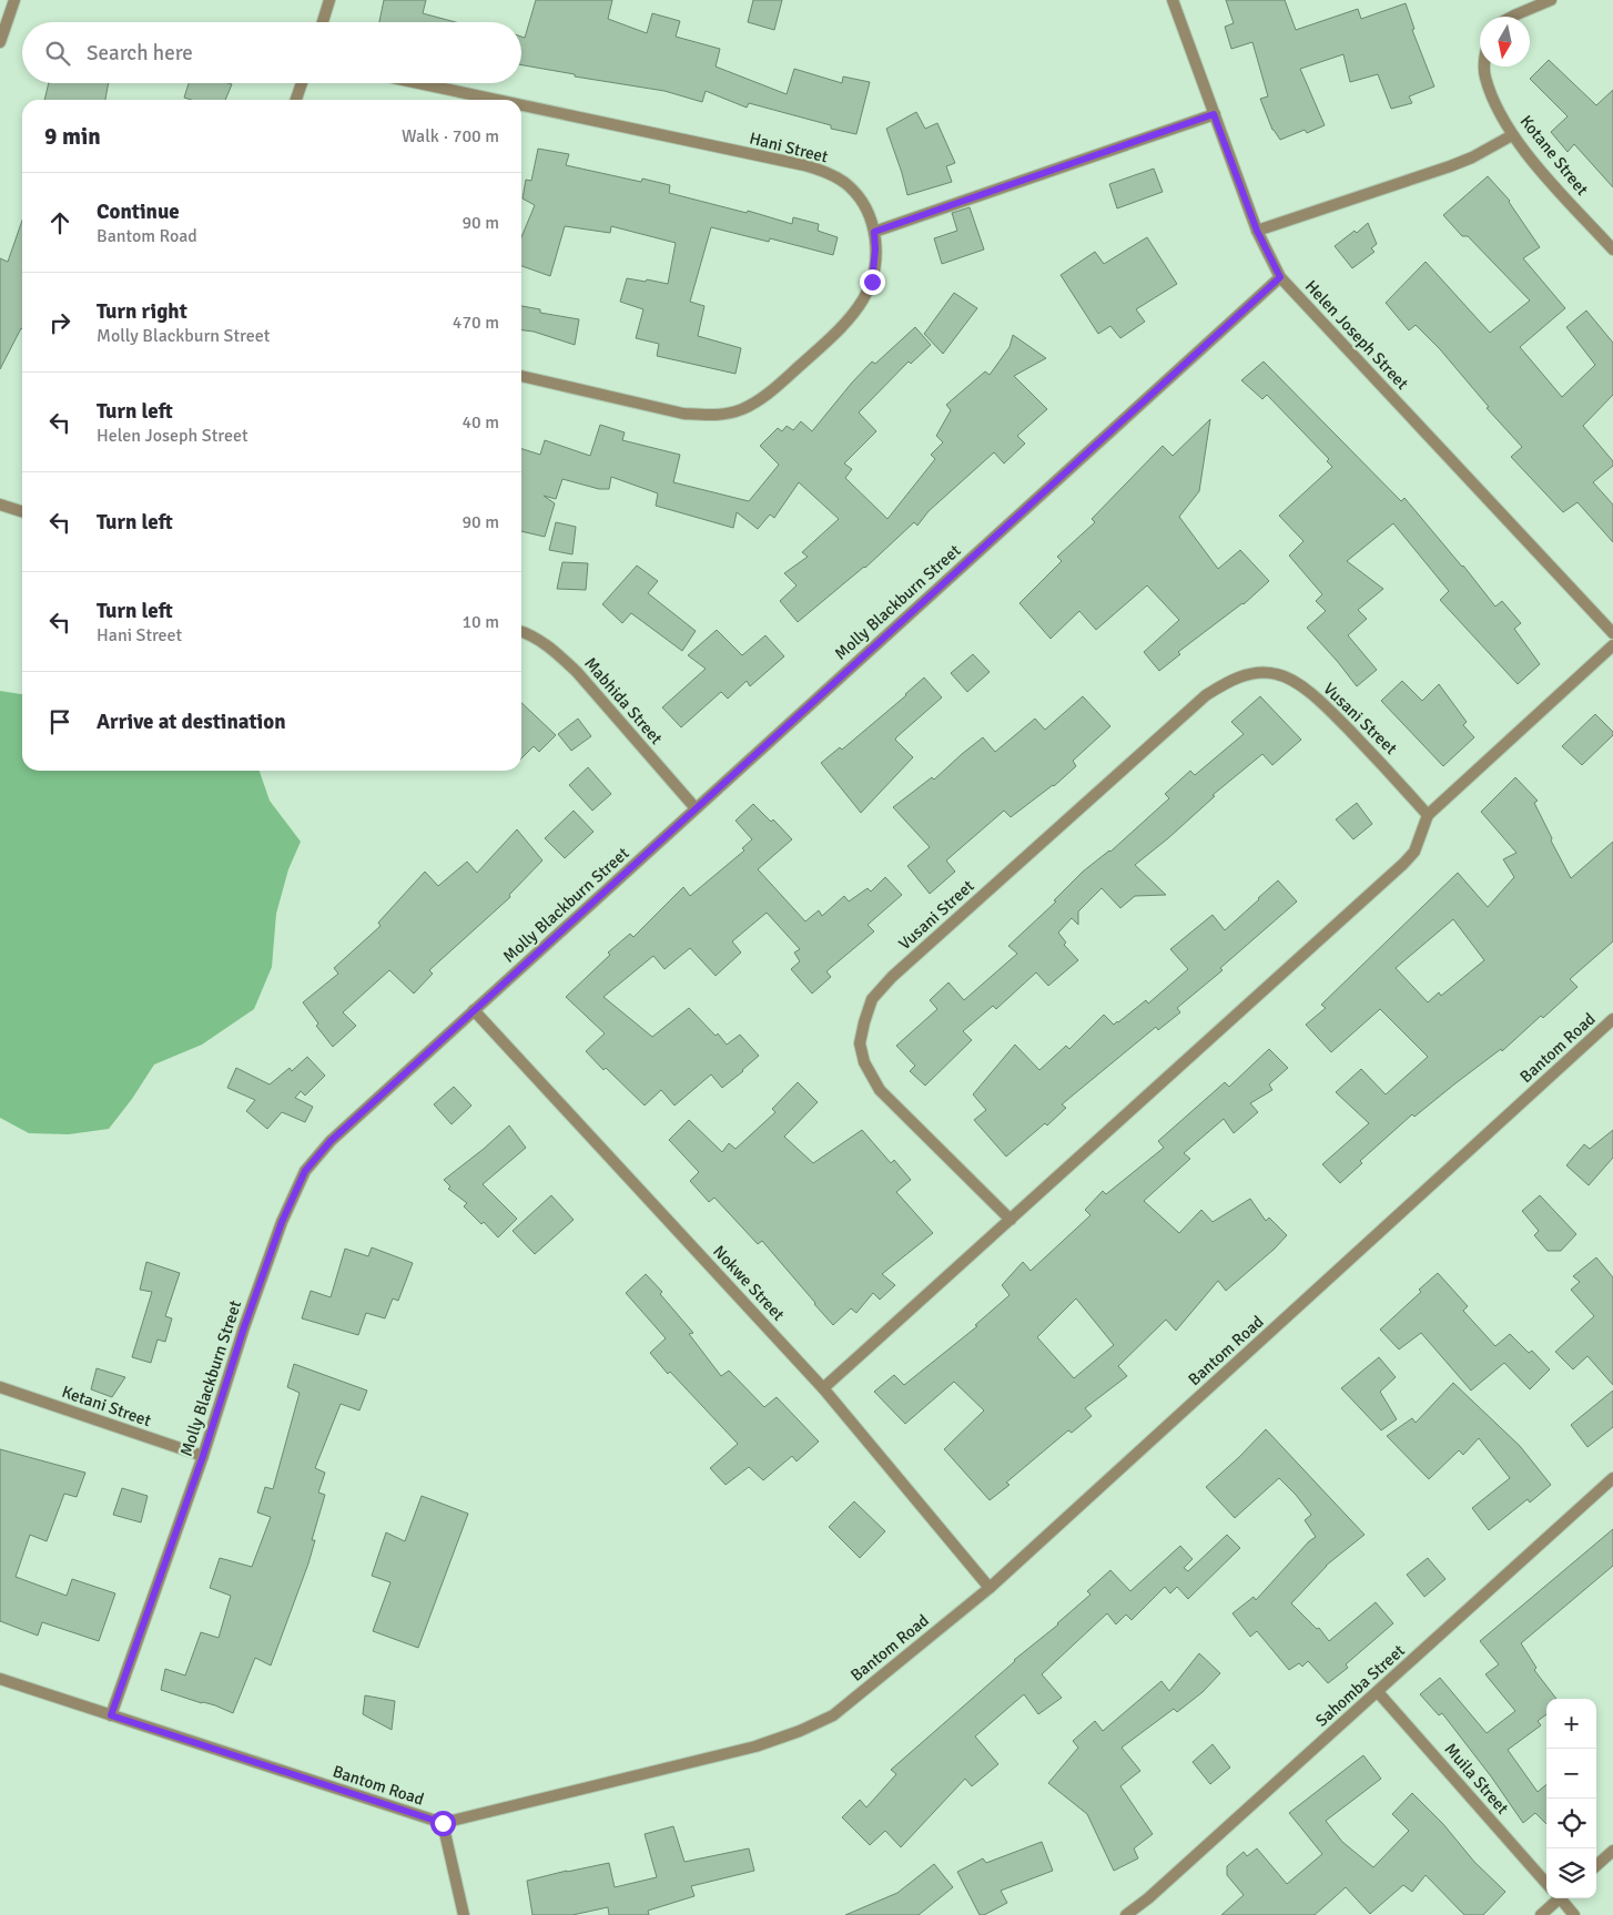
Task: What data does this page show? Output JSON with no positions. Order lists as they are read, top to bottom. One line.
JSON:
{"streets":{"street":["Hani Street","Kotane Street","Helen Joseph Street","Molly Blackburn Street","Mabhida Street","Vusani Street","Bantom Road","Nokwe Street","Ketani Street","Sahomba Street","Muila Street"]},"crossings":[["Helen Joseph Street","Molly Blackburn Street"],["Molly Blackburn Street","Mabhida Street"],["Molly Blackburn Street","Bantom Road"],["Molly Blackburn Street","Nokwe Street"],["Molly Blackburn Street","Ketani Street"],["Bantom Road","Nokwe Street"],["Sahomba Street","Muila Street"]],"north":"bottom","page":{"search":"Search here","heading":["9 min","Walk · 700 m"],"list":[["Continue","Bantom Road","90 m"],["Turn right","Molly Blackburn Street","470 m"],["Turn left","Helen Joseph Street","40 m"],["Turn left","90 m"],["Turn left","Hani Street","10 m"],"Arrive at destination"],"map_buttons":["+","−"]}}
